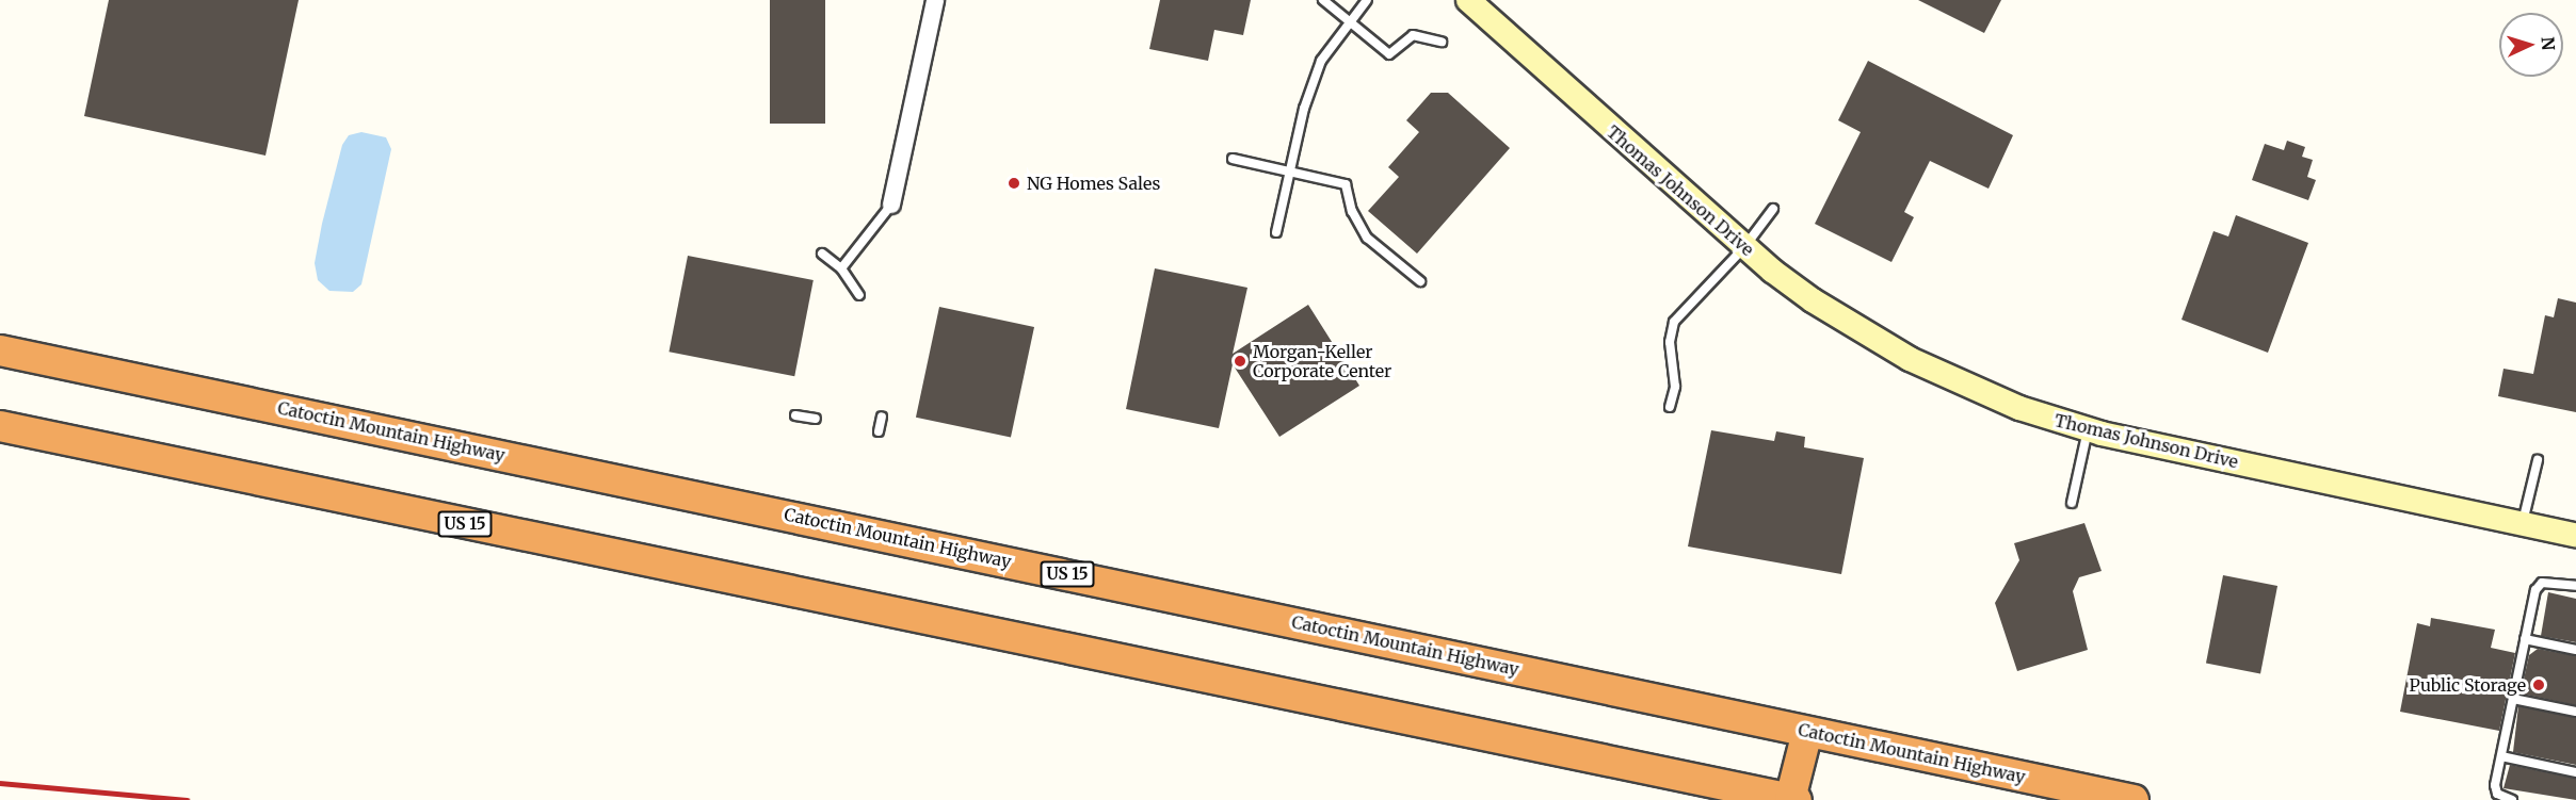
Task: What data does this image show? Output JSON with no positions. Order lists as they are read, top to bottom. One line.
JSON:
{"streets":{"highway":["Catoctin Mountain Highway","US 15"],"street":["Thomas Johnson Drive"]},"places":["NG Homes Sales","Morgan-Keller Corporate Center","Public Storage"],"north":"right"}
